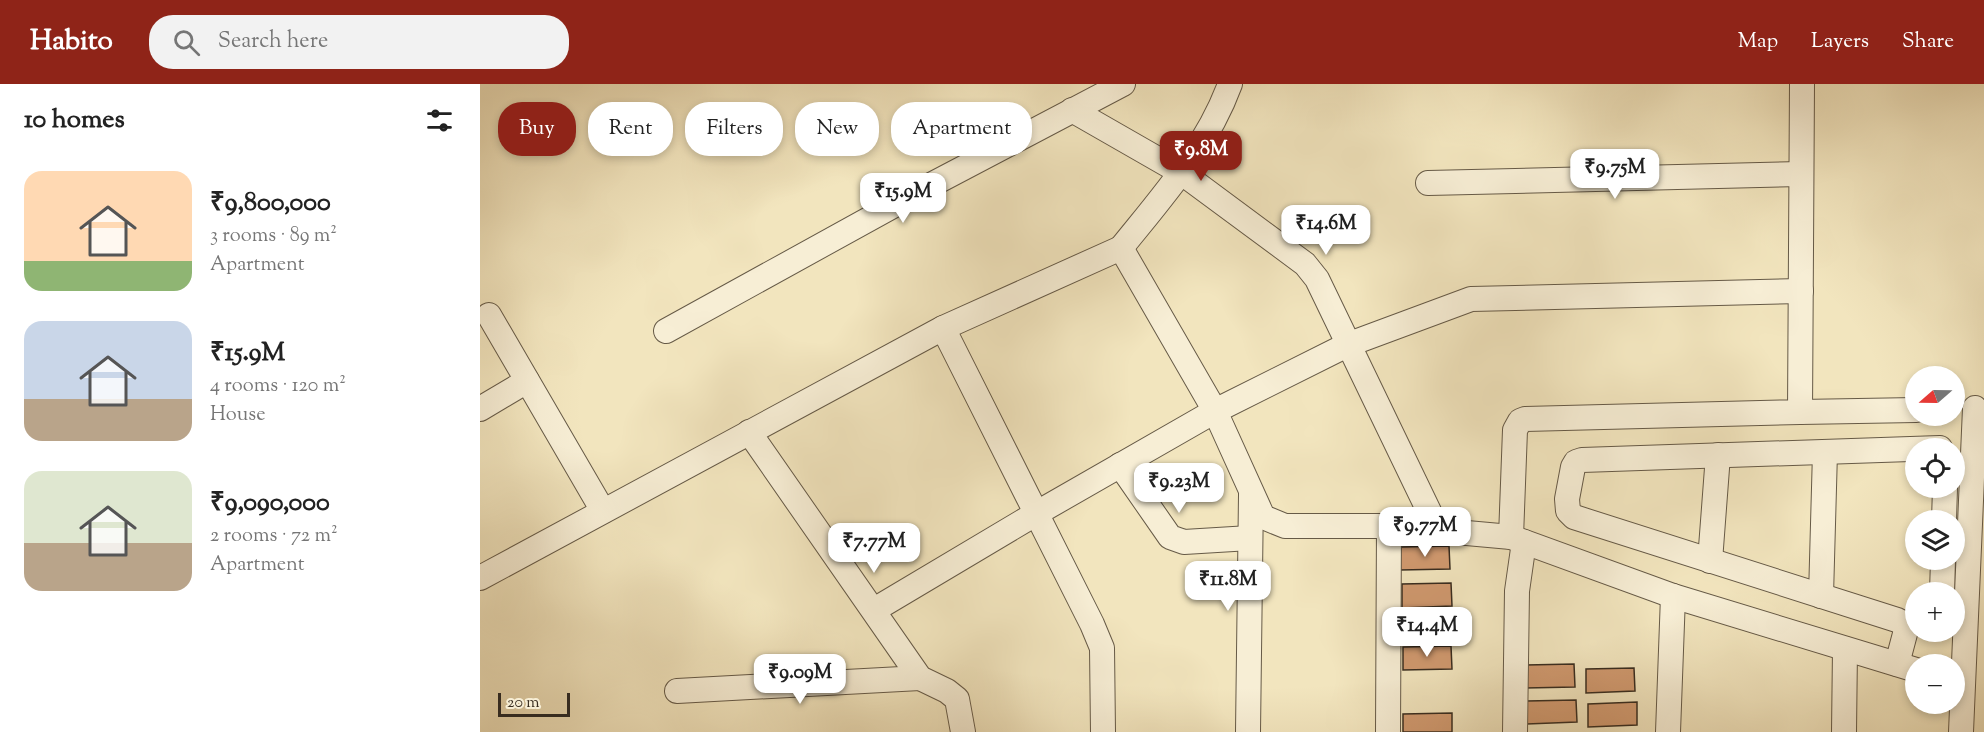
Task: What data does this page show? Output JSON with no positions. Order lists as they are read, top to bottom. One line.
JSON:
{"scale_bar":"20 m","north":"left","page":{"header":"Habito","search":"Search here","nav":["Map","Layers","Share"],"heading":"10 homes","chip":["Buy","Rent","Filters","New","Apartment"],"price":["₹9.8M","₹9.75M","₹15.9M","₹14.6M","₹9.23M","₹9.77M","₹7.77M","₹11.8M","₹14.4M","₹9.09M"],"list":[{"name":"₹9,800,000","note":"3 rooms · 89 m² · Apartment"},{"name":"₹15.9M","note":"4 rooms · 120 m² · House"},{"name":"₹9,090,000","note":"2 rooms · 72 m² · Apartment"}],"map_buttons":["+","−"],"scale":"20 m"}}
